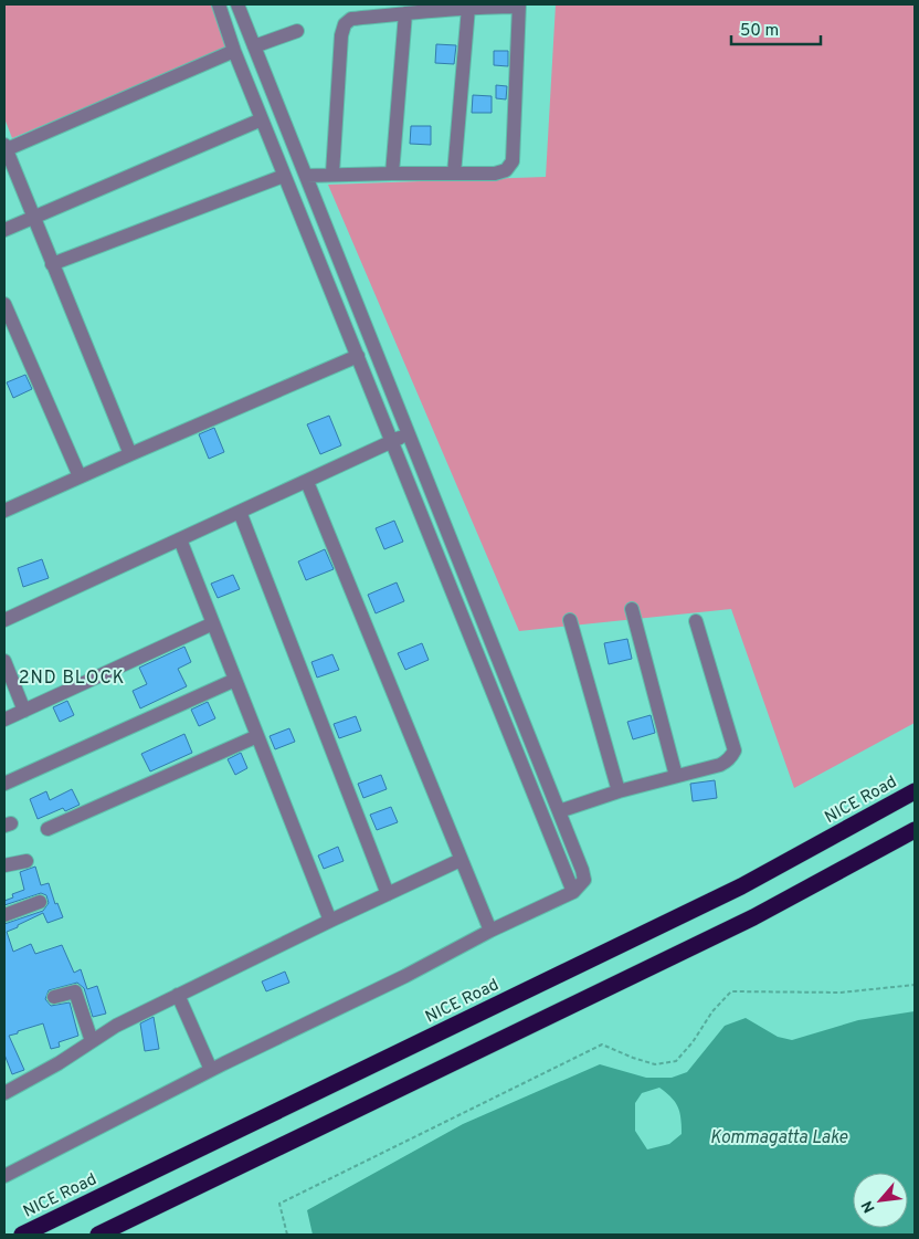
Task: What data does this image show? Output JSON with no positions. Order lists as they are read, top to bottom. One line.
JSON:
{"streets":{"highway":["NICE Road"]},"districts":["2ND BLOCK"],"water":["Kommagatta Lake"],"scale_bar":"50 m","north":"bottom left"}
